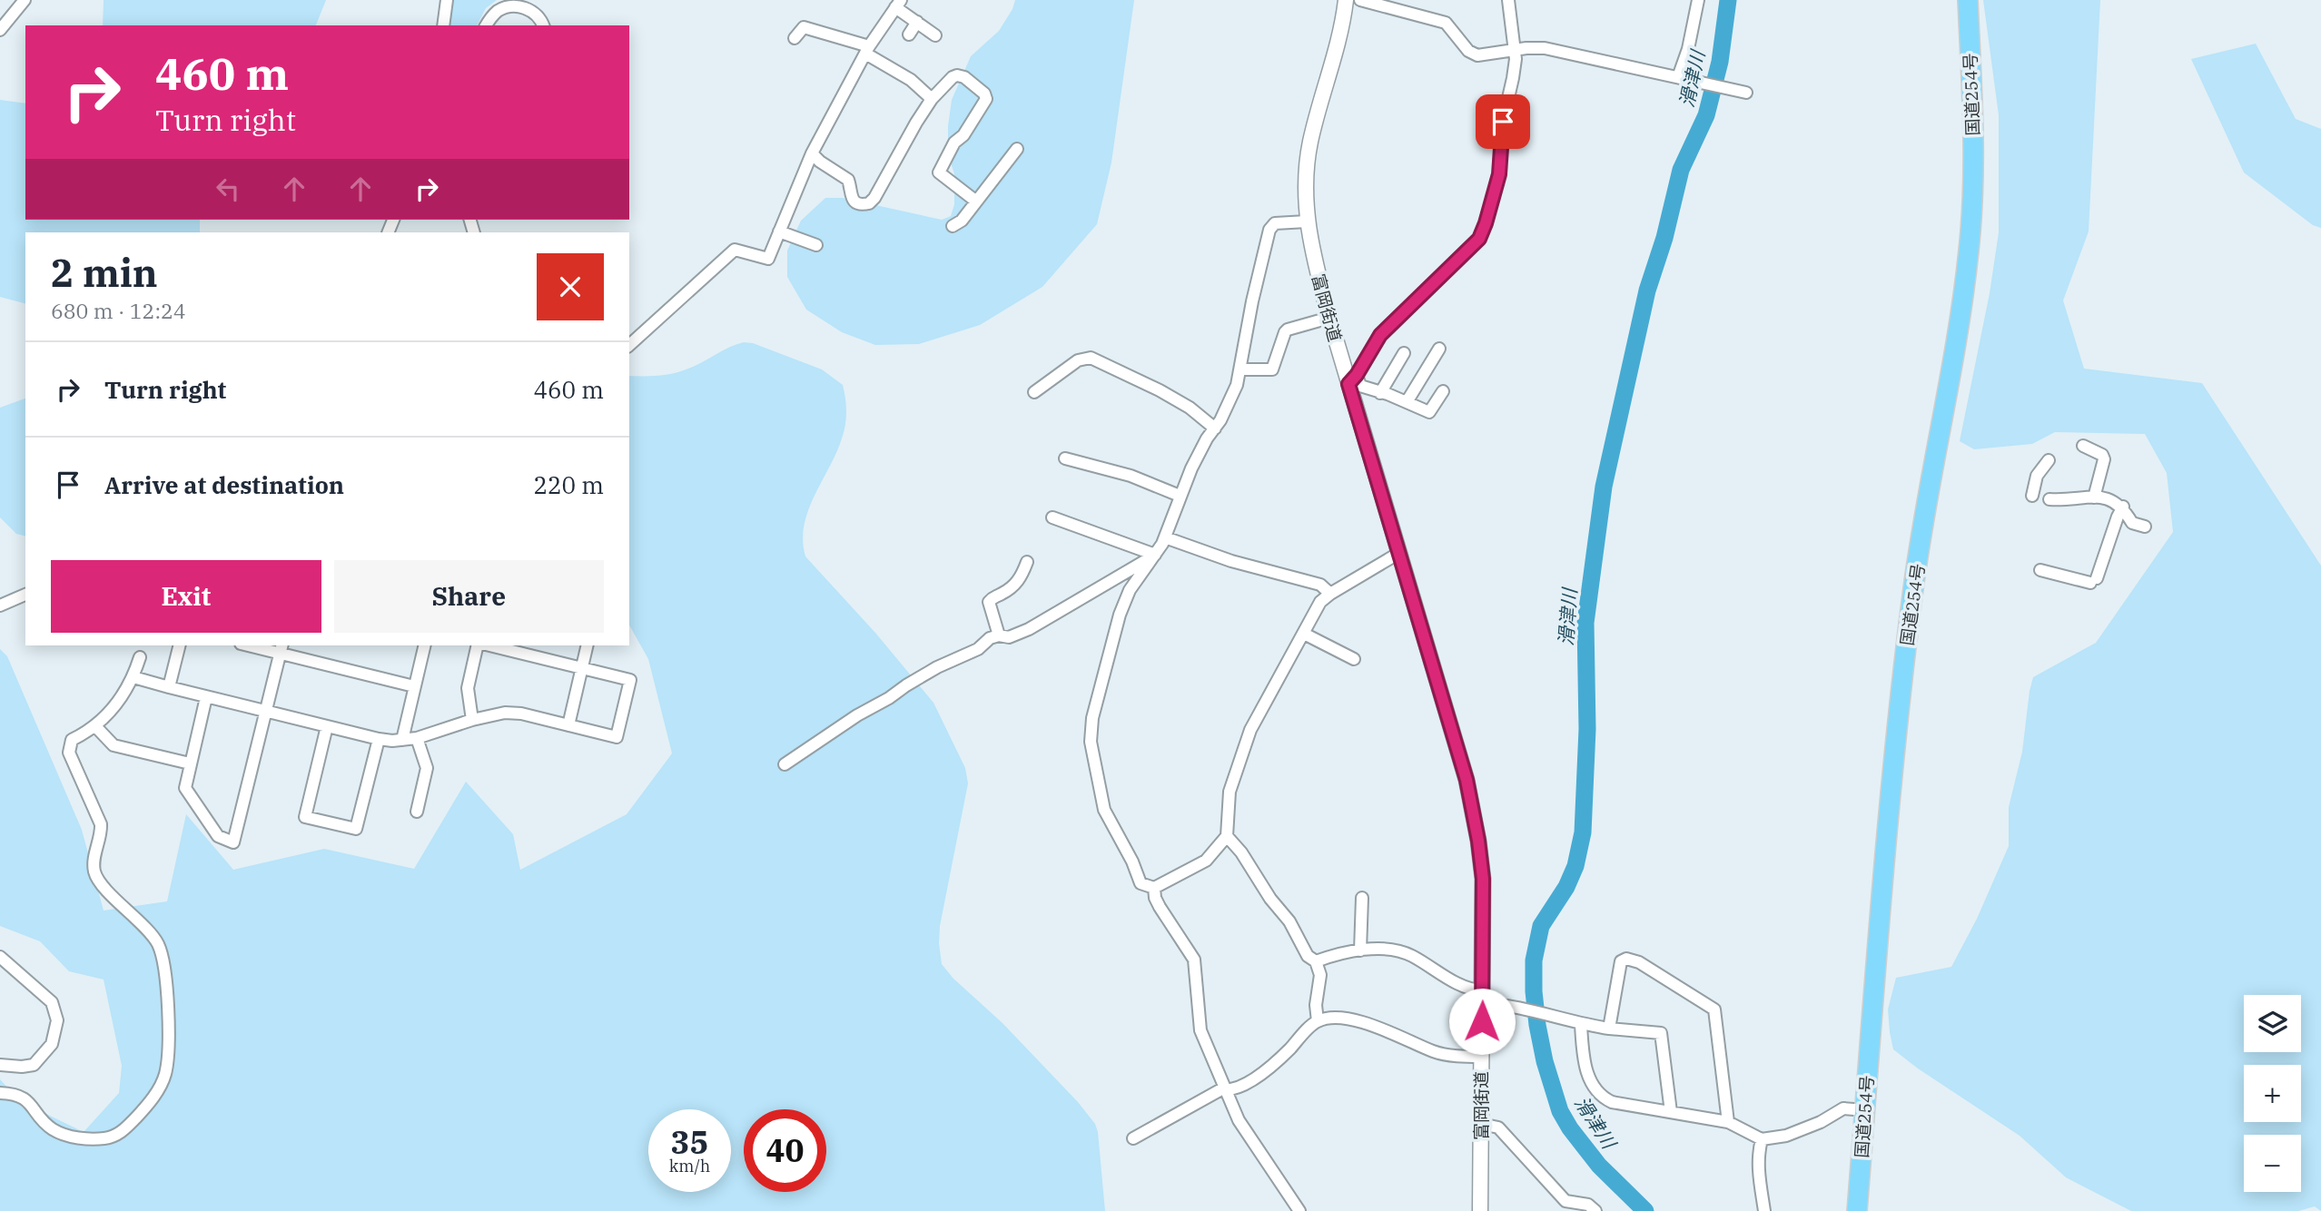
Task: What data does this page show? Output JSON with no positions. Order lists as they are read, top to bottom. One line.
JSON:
{"streets":{"highway":["国道254号"],"street":["富岡街道"]},"water":["滑津川"],"page":{"turn":["460 m","Turn right"],"heading":["2 min","680 m · 12:24"],"list":[{"name":"Turn right","value":"460 m"},{"name":"Arrive at destination","value":"220 m"}],"buttons":["Exit","Share"],"map_buttons":["+","−"],"speed":"35 km/h","limit":"40"}}
